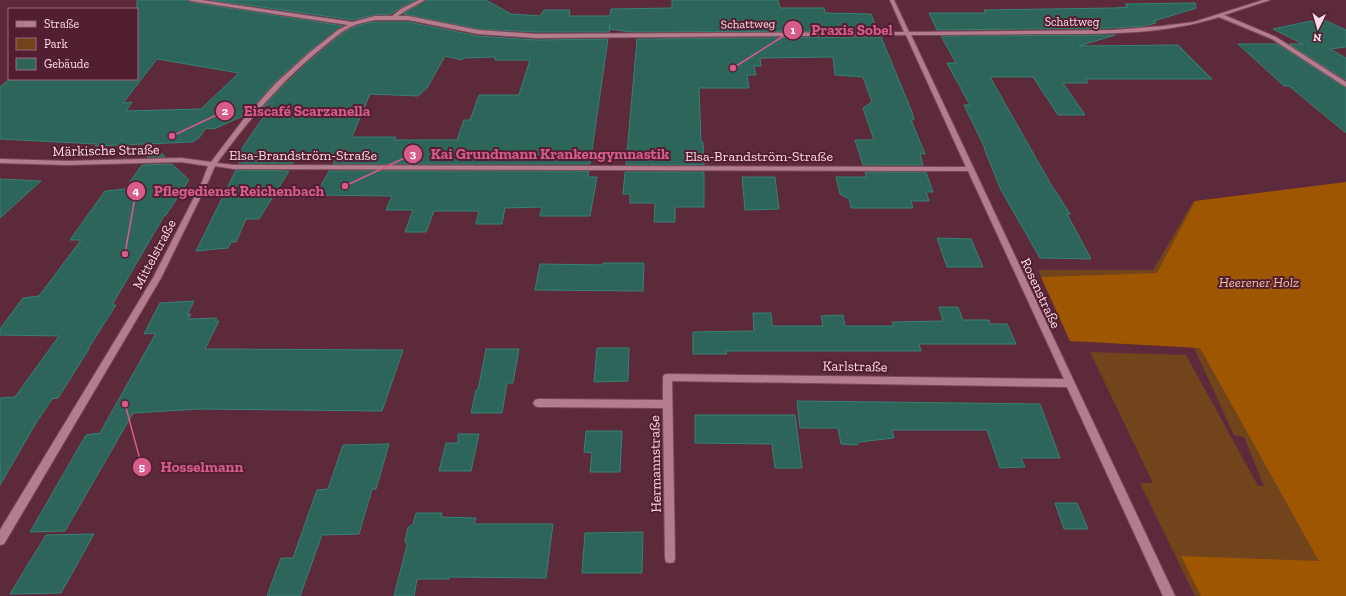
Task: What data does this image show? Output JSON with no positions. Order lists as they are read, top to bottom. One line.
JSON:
{"streets":{"street":["Schattweg","Märkische Straße","Elsa-Brandström-Straße","Mittelstraße","Rosenstraße","Karlstraße","Hermannstraße"]},"crossings":[["Schattweg","Mittelstraße"],["Schattweg","Rosenstraße"],["Märkische Straße","Elsa-Brandström-Straße"],["Märkische Straße","Mittelstraße"],["Elsa-Brandström-Straße","Mittelstraße"],["Elsa-Brandström-Straße","Rosenstraße"],["Rosenstraße","Karlstraße"],["Karlstraße","Hermannstraße"]],"parks":["Heerener Holz"],"places":["Praxis Sobel","Eiscafé Scarzanella","Kai Grundmann Krankengymnastik","Pflegedienst Reichenbach","Hosselmann"],"legend":["Straße","Park","Gebäude"],"north":"bottom"}
